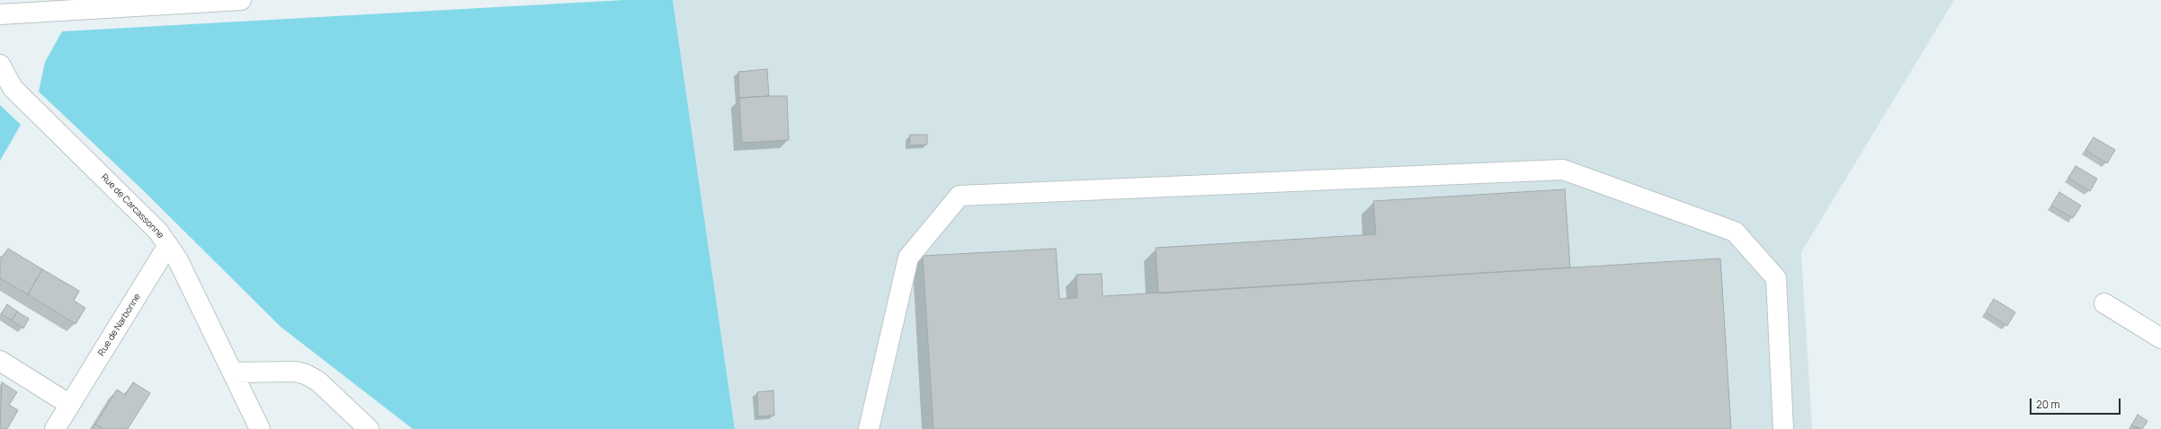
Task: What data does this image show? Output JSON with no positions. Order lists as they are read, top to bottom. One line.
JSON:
{"streets":{"street":["Rue de Carcassonne","Rue de Narbonne"]},"crossings":[["Rue de Carcassonne","Rue de Narbonne"]],"scale_bar":"20 m"}
